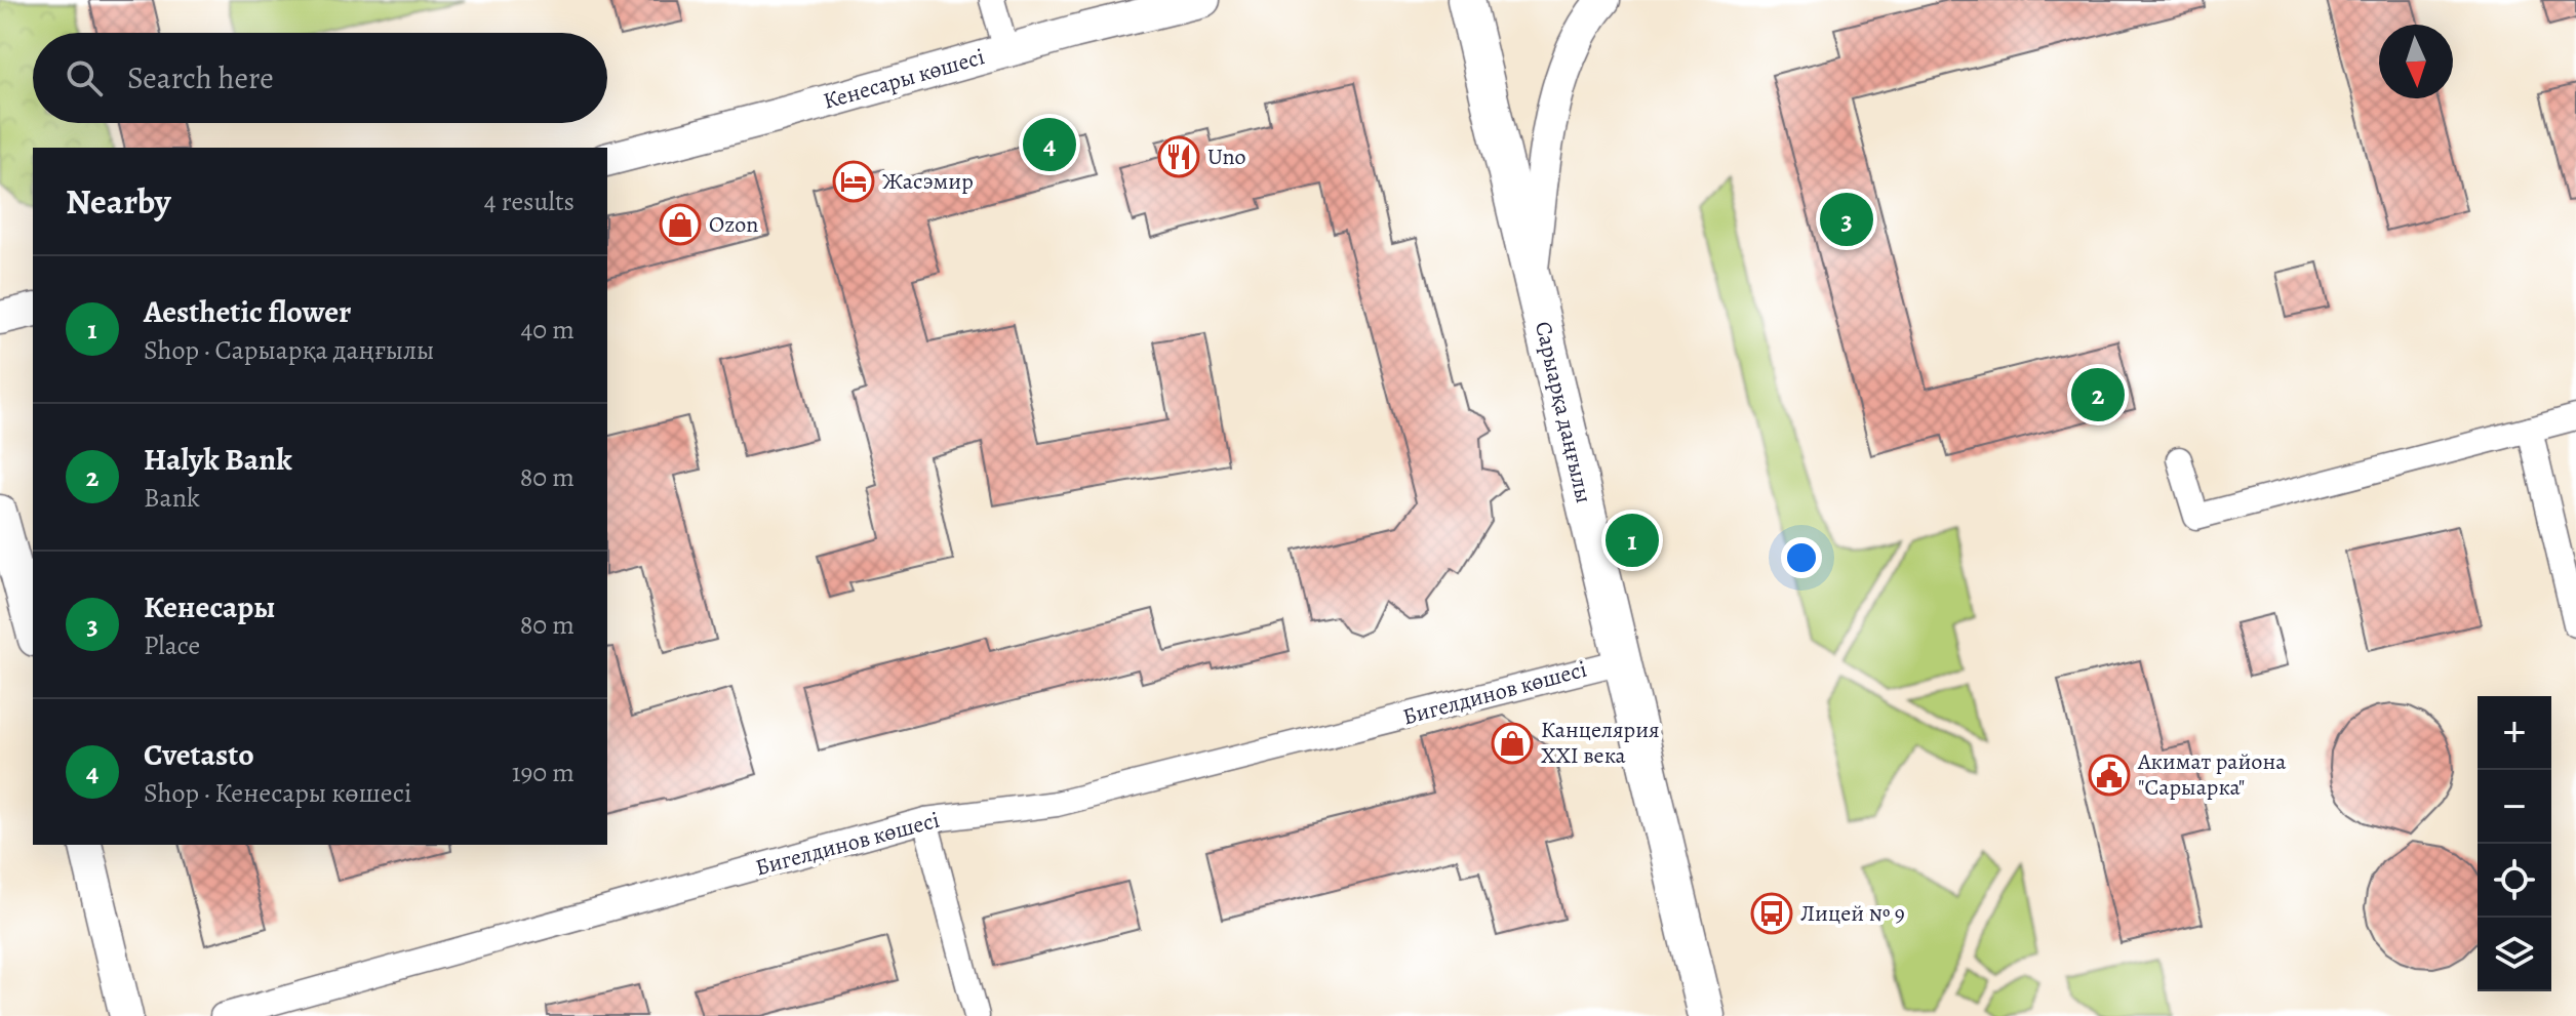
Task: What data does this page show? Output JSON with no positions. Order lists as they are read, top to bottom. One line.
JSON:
{"streets":{"main road":["Кенесары көшесі","Сарыарқа даңғылы"],"street":["Бигелдинов көшесі"]},"crossings":[["Сарыарқа даңғылы","Бигелдинов көшесі"]],"places":{"restaurant":["Uno"],"hotel":["Жасэмир"],"shop":["Ozon","Канцелярия XXI века"],"public building":["Акимат района \"Сарыарка\""],"bus stop":["Лицей № 9"]},"north":"bottom","page":{"search":"Search here","pins":["4","3","2","1"],"heading":["Nearby","4 results"],"list":[{"mark":"1","name":"Aesthetic flower","note":"Shop · Сарыарқа даңғылы","value":"40 m"},{"mark":"2","name":"Halyk Bank","note":"Bank","value":"80 m"},{"mark":"3","name":"Кенесары","note":"Place","value":"80 m"},{"mark":"4","name":"Cvetasto","note":"Shop · Кенесары көшесі","value":"190 m"}],"map_buttons":["+","−"]}}
